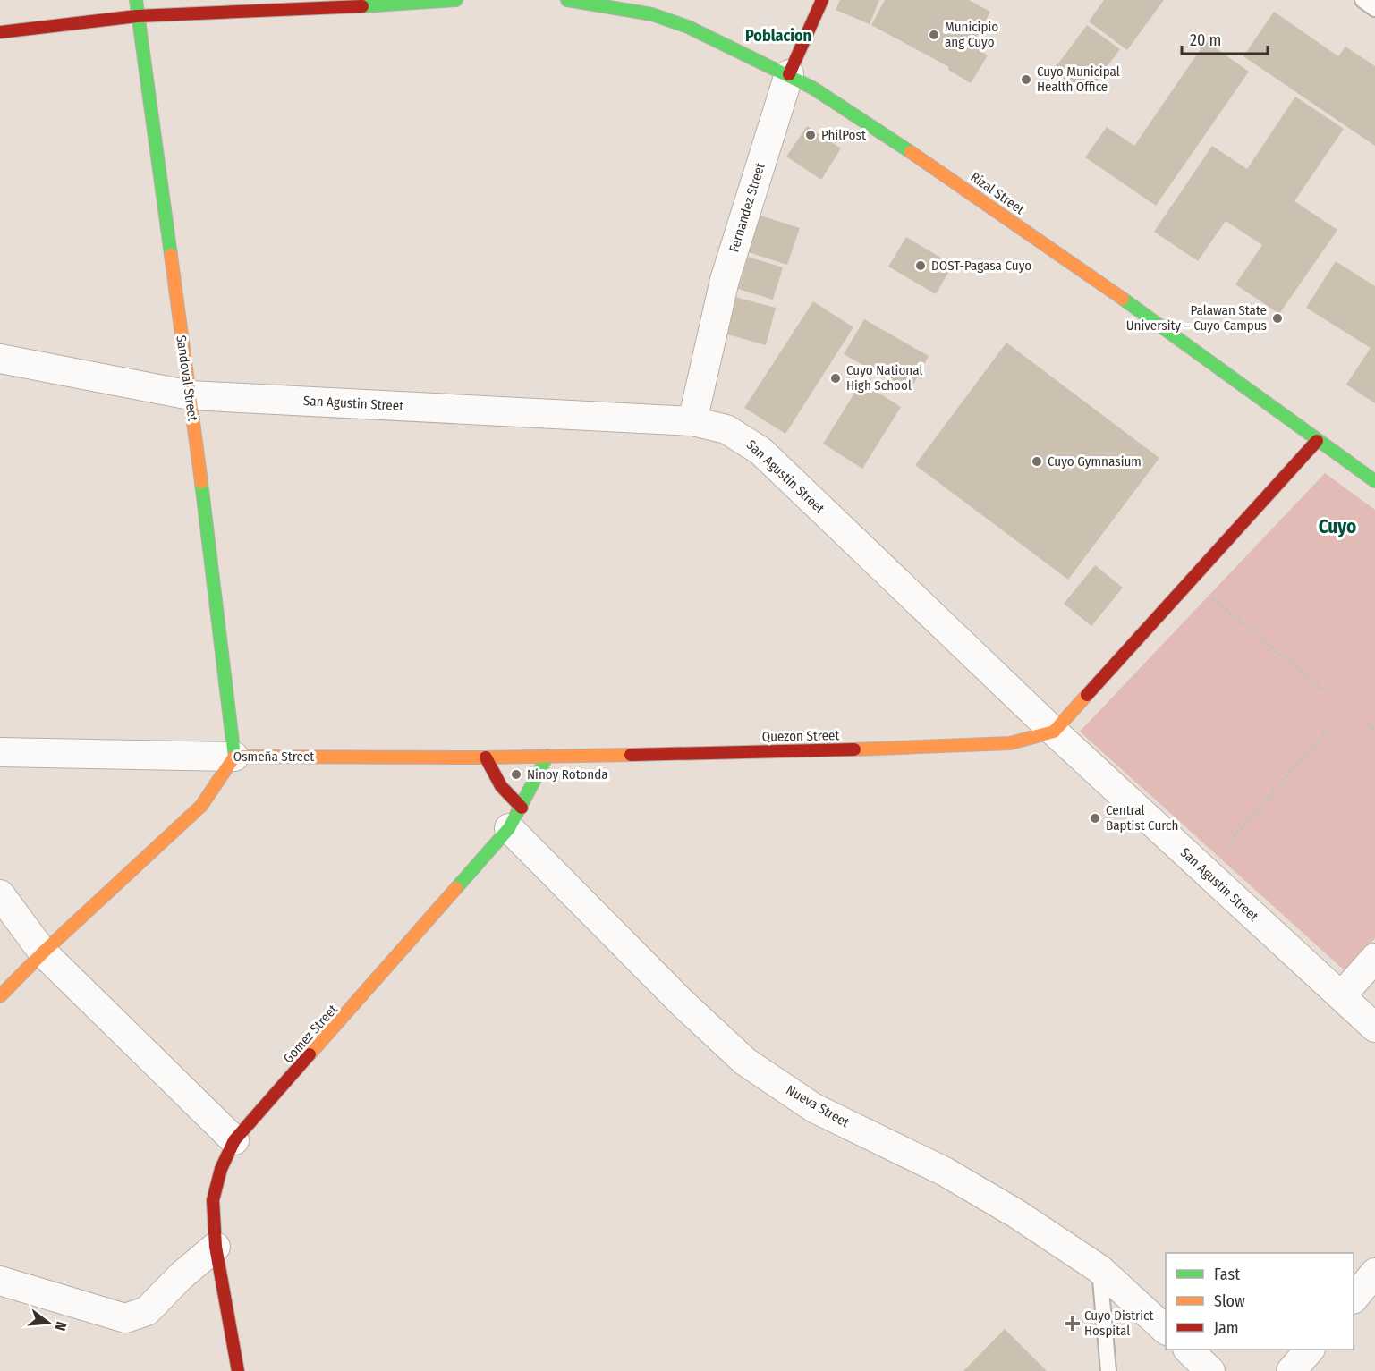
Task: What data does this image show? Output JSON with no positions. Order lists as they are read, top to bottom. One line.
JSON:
{"streets":{"main road":["Rizal Street","Fernandez Street","Sandoval Street","Quezon Street","Osmeña Street","Gomez Street"],"street":["San Agustin Street","Nueva Street"]},"crossings":[["Rizal Street","Fernandez Street"],["Fernandez Street","San Agustin Street"],["Sandoval Street","San Agustin Street"],["Sandoval Street","Osmeña Street"],["San Agustin Street","Quezon Street"],["Quezon Street","Osmeña Street"],["Quezon Street","Gomez Street"],["Osmeña Street","Gomez Street"],["Gomez Street","Nueva Street"]],"districts":["Poblacion","Cuyo"],"places":{"other":["Municipio ang Cuyo","Cuyo Municipal Health Office","PhilPost","DOST-Pagasa Cuyo","Palawan State University – Cuyo Campus","Cuyo National High School","Cuyo Gymnasium","Ninoy Rotonda","Central Baptist Curch"],"health":["Cuyo District Hospital"]},"legend":["Fast","Slow","Jam"],"scale_bar":"20 m","north":"right"}
